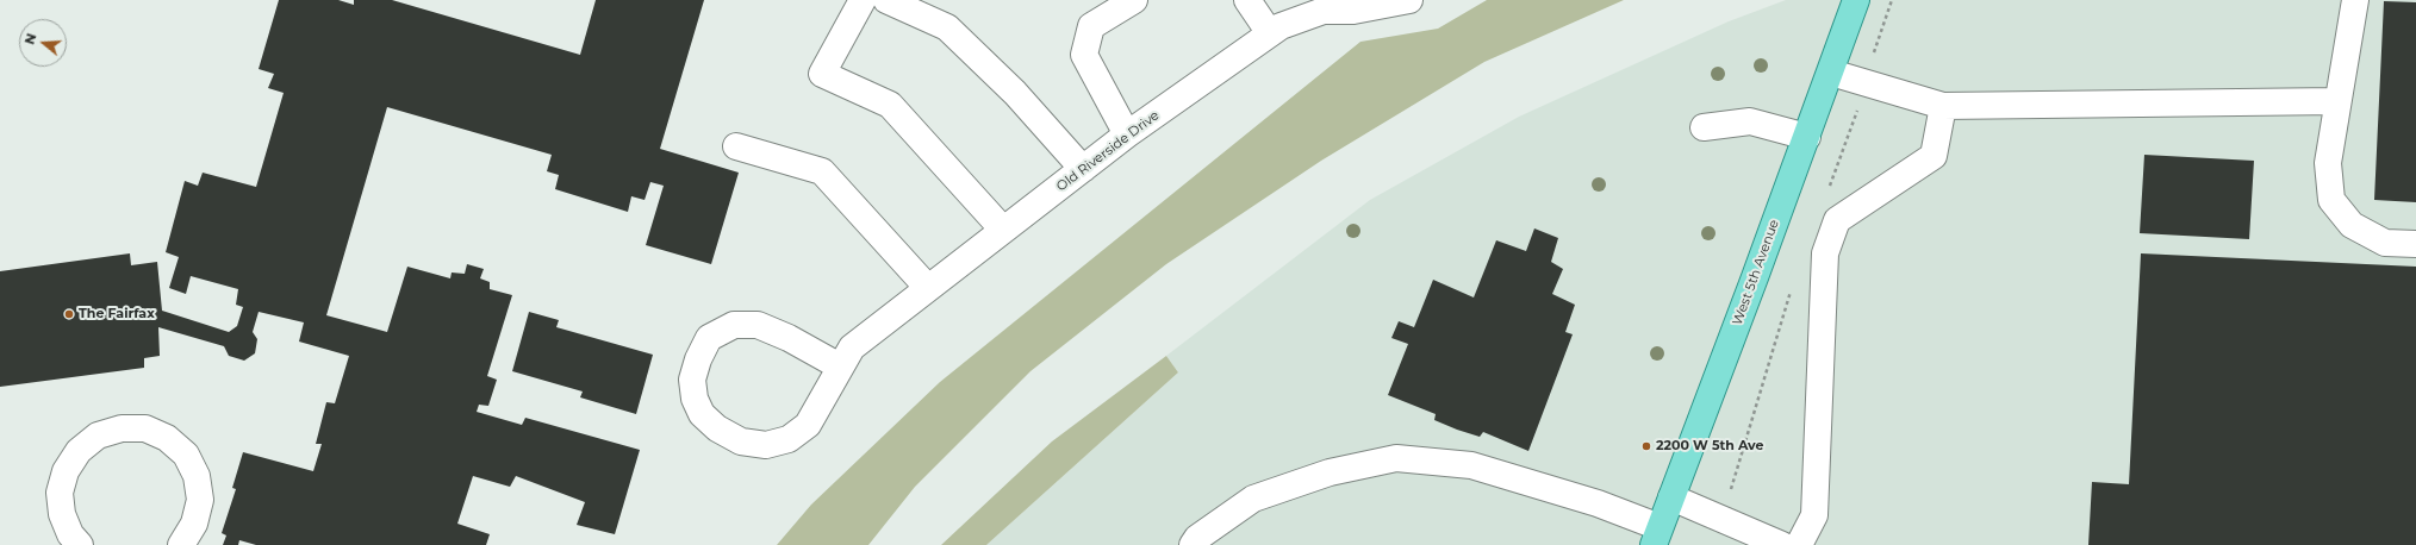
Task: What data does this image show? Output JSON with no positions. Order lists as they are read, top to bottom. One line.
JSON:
{"streets":{"main road":["West 5th Avenue"],"street":["Old Riverside Drive"]},"places":["The Fairfax","2200 W 5th Ave"],"north":"left"}
